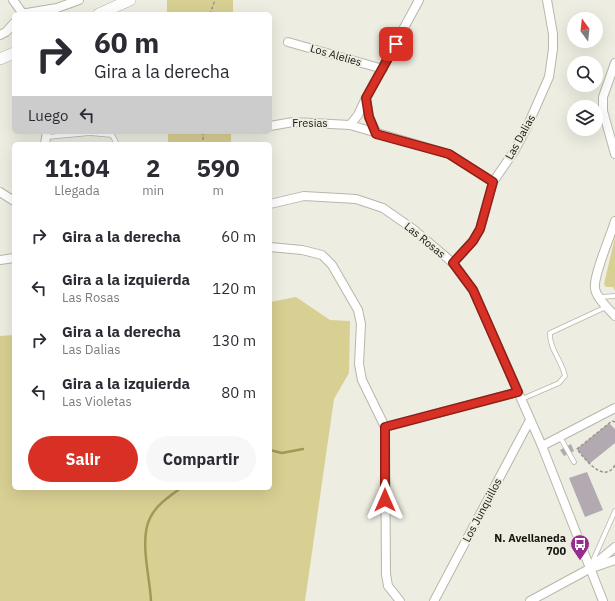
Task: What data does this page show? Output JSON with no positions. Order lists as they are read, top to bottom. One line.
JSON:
{"streets":{"street":["Los Alelies","Fresias","Las Dalias","Las Rosas","Los Junquillos"]},"crossings":[["Fresias","Las Dalias"],["Las Dalias","Las Rosas"],["Las Rosas","Los Junquillos"]],"places":{"bus stop":["N. Avellaneda 700"]},"north":"top","page":{"turn":["60 m","Gira a la derecha"],"then":"Luego","eta":["11:04","Llegada","2","min","590","m"],"list":[{"name":"Gira a la derecha","value":"60 m"},{"name":"Gira a la izquierda","note":"Las Rosas","value":"120 m"},{"name":"Gira a la derecha","note":"Las Dalias","value":"130 m"},{"name":"Gira a la izquierda","note":"Las Violetas","value":"80 m"}],"buttons":["Salir","Compartir"]}}
